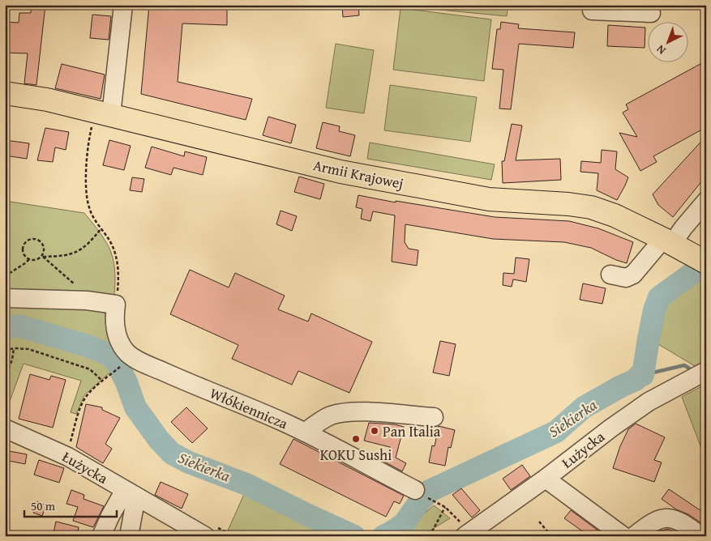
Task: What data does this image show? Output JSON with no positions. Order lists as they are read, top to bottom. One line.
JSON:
{"streets":{"main road":["Armii Krajowej"],"street":["Włókiennicza","Łużycka"]},"water":["Siekierka"],"places":["Pan Italia","KOKU Sushi"],"scale_bar":"50 m","north":"bottom left"}
